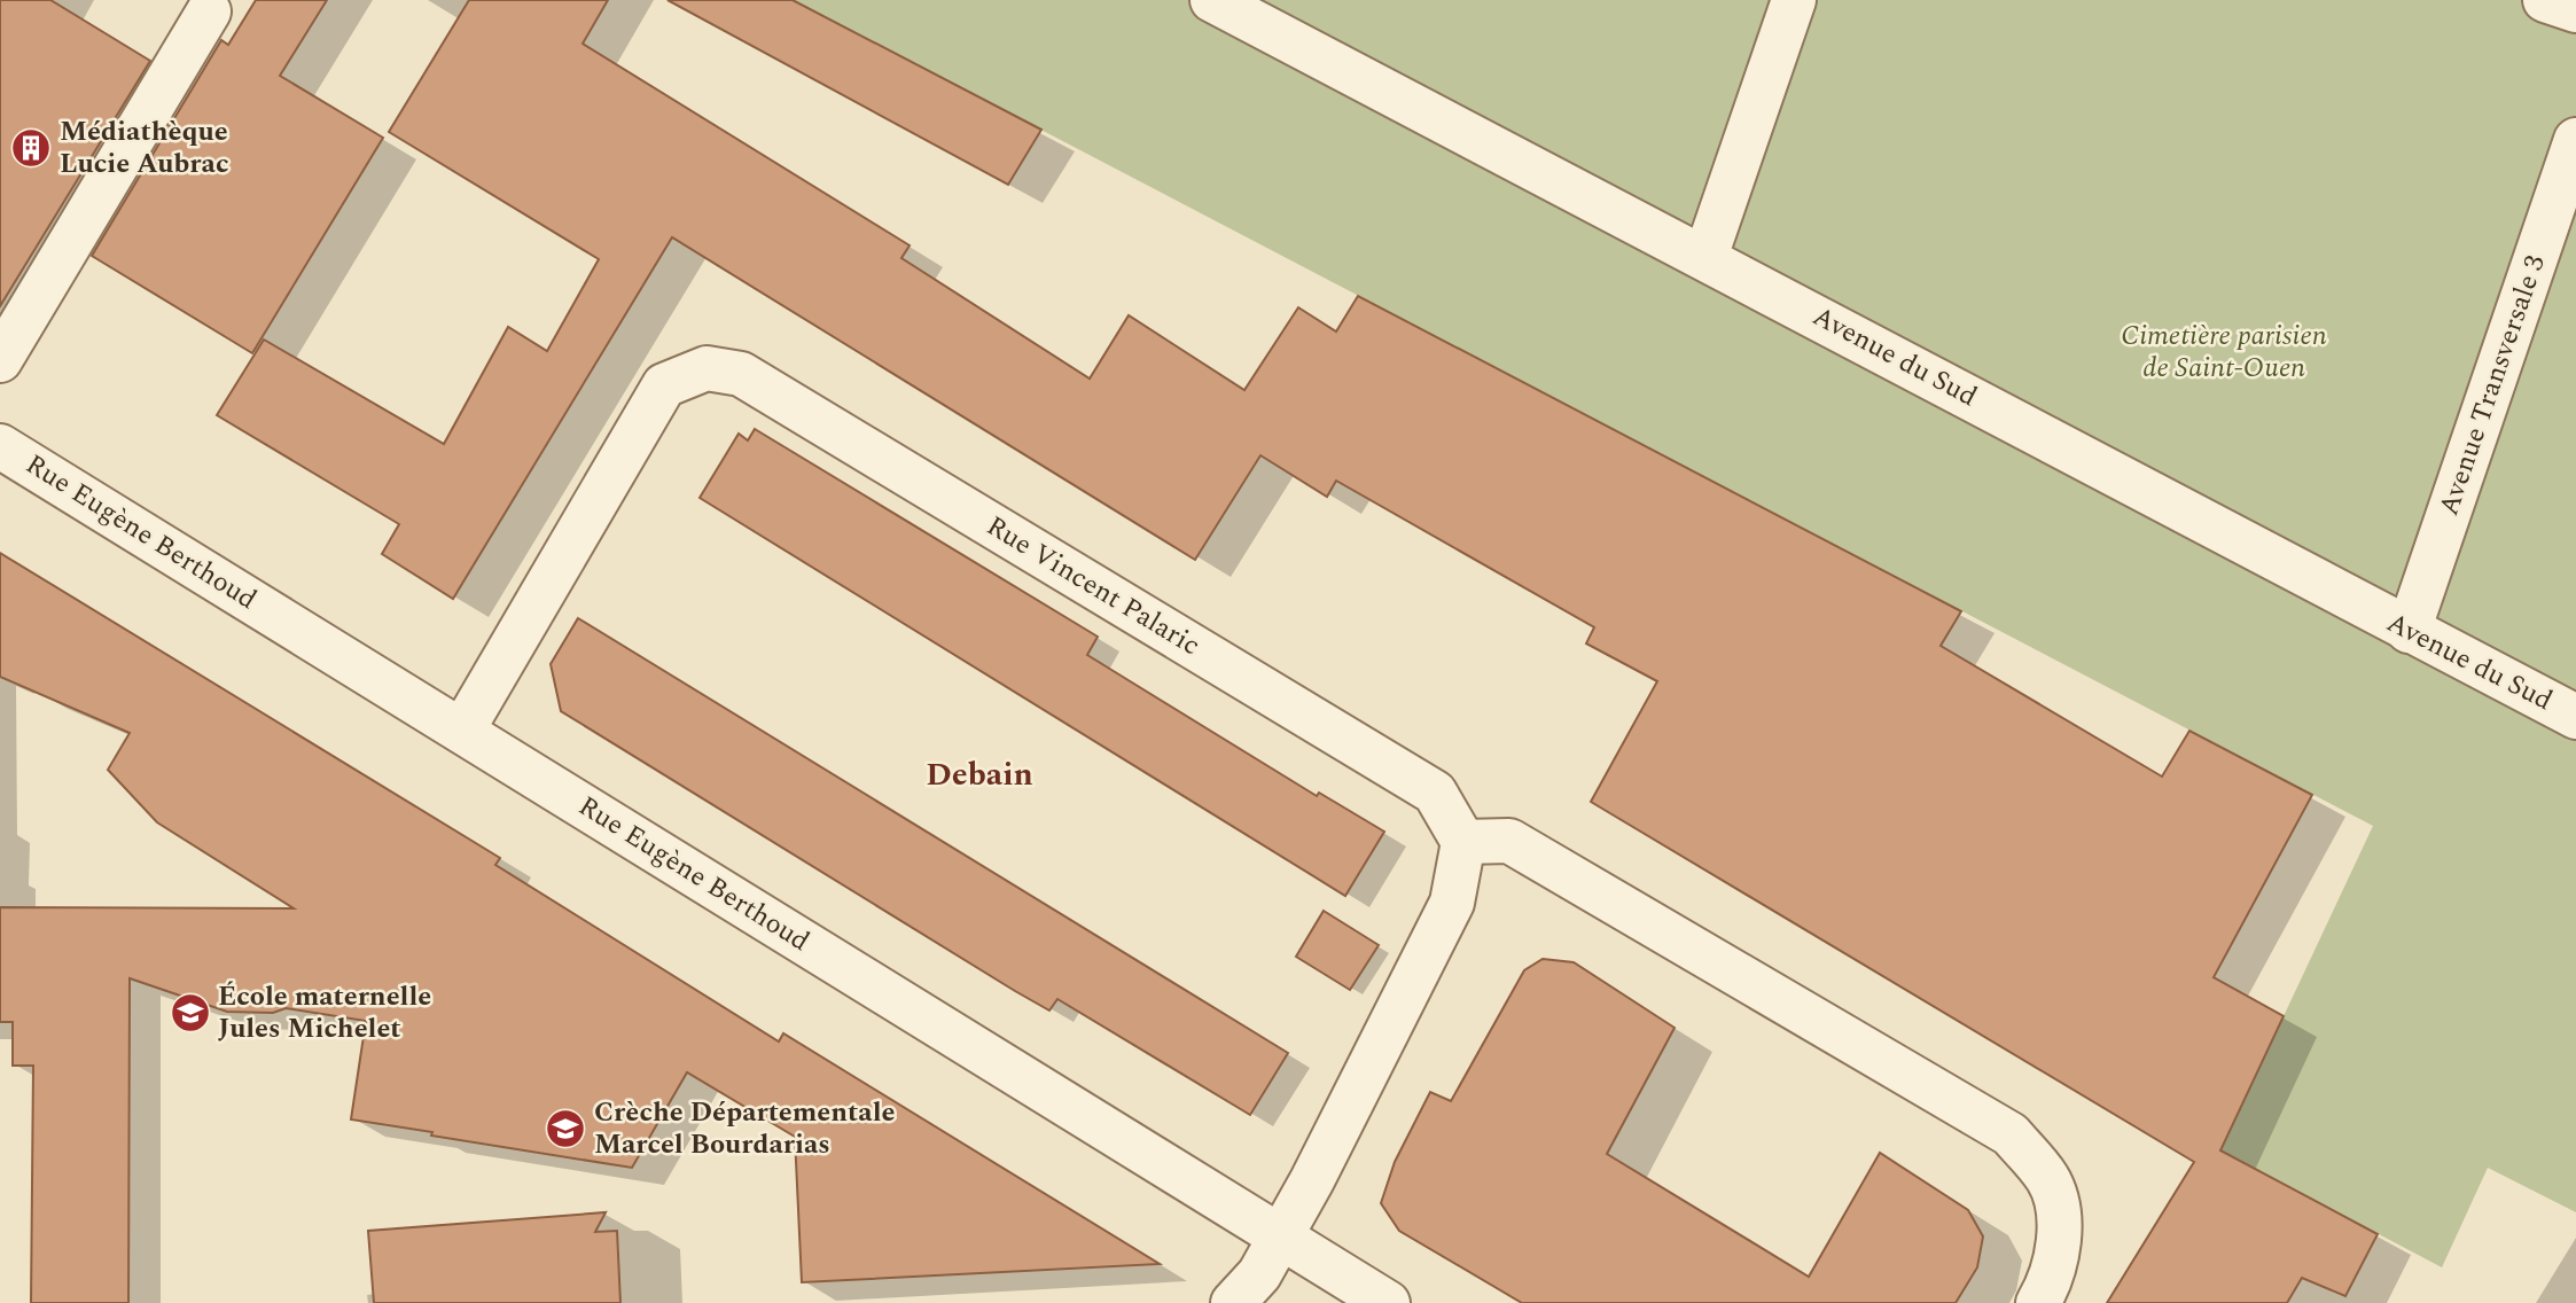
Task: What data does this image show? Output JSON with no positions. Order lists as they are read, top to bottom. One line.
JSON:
{"streets":{"street":["Avenue du Sud","Avenue Transversale 3","Rue Eugène Berthoud","Rue Vincent Palaric"]},"crossings":[["Avenue du Sud","Avenue Transversale 3"],["Rue Eugène Berthoud","Rue Vincent Palaric"]],"districts":["Debain"],"parks":["Cimetière parisien de Saint-Ouen"],"places":{"building":["Médiathèque Lucie Aubrac"],"school or university":["École maternelle Jules Michelet","Crèche Départementale Marcel Bourdarias"]}}
